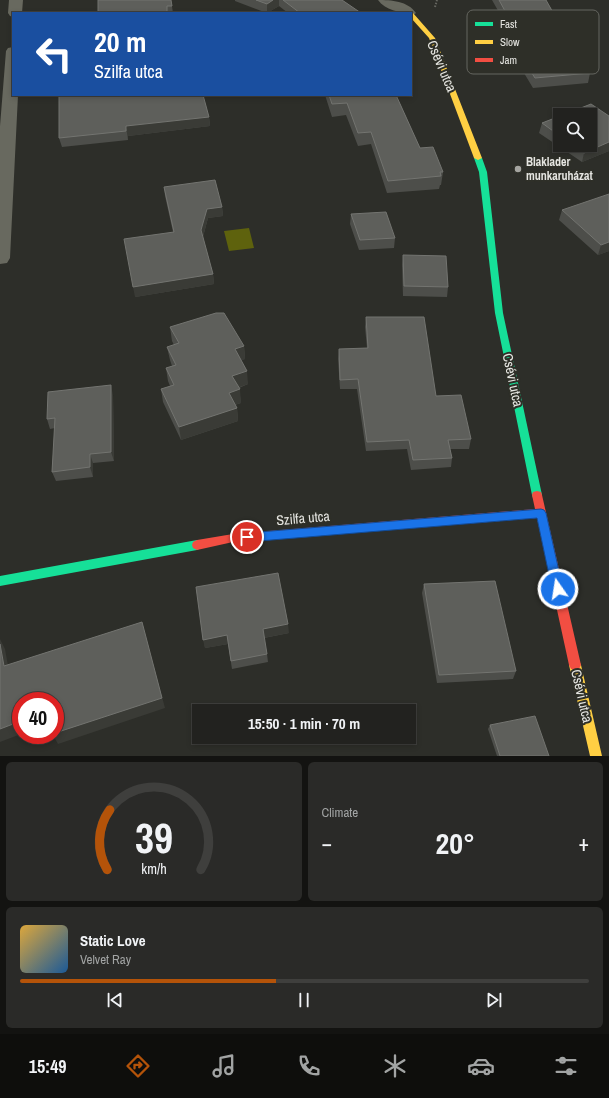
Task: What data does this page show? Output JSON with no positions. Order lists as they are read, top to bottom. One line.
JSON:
{"streets":{"street":["Csévi utca","Szilfa utca"]},"crossings":[["Csévi utca","Szilfa utca"]],"places":["Blaklader munkaruházat"],"legend":["Fast","Slow","Jam"],"page":{"turn":["20 m","Szilfa utca"],"limit":"40","trip":"15:50 · 1 min · 70 m","tile":"Climate","heat":["−","20°","+"],"song":["Static Love","Velvet Ray"],"tabs":"15:49","gauge":["39","km/h"]}}
